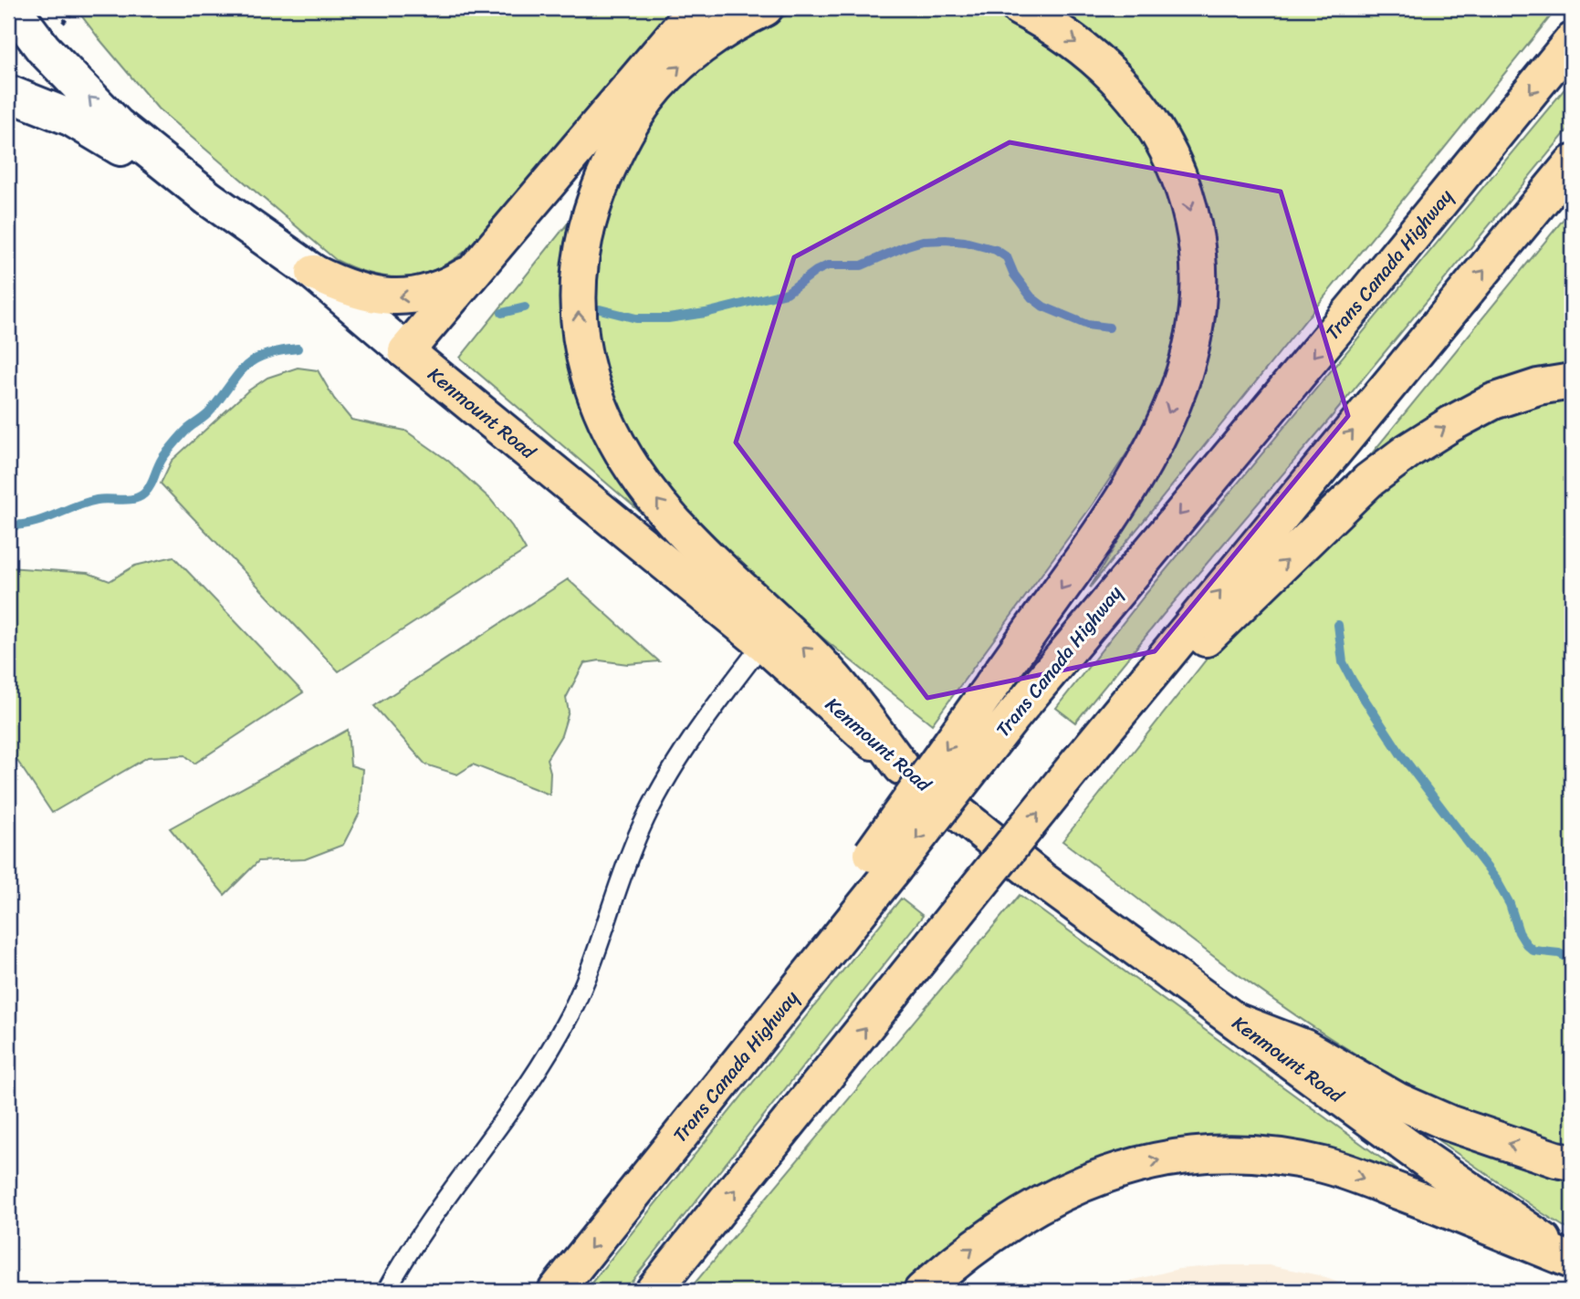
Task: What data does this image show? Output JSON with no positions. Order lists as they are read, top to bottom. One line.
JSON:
{"streets":{"main road":["Trans Canada Highway","Kenmount Road"]}}
